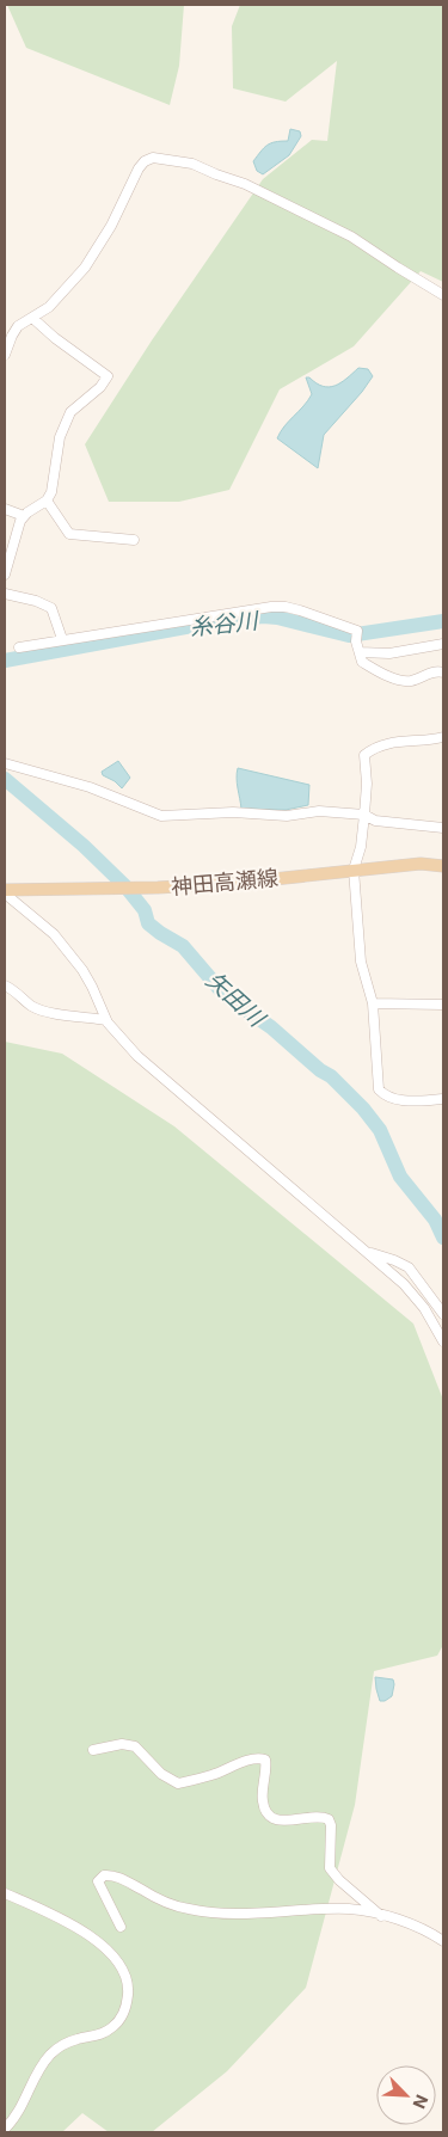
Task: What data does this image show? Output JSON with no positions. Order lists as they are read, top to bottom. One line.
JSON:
{"streets":{"main road":["神田高瀬線"]},"water":["糸谷川","矢田川"],"north":"bottom right"}
